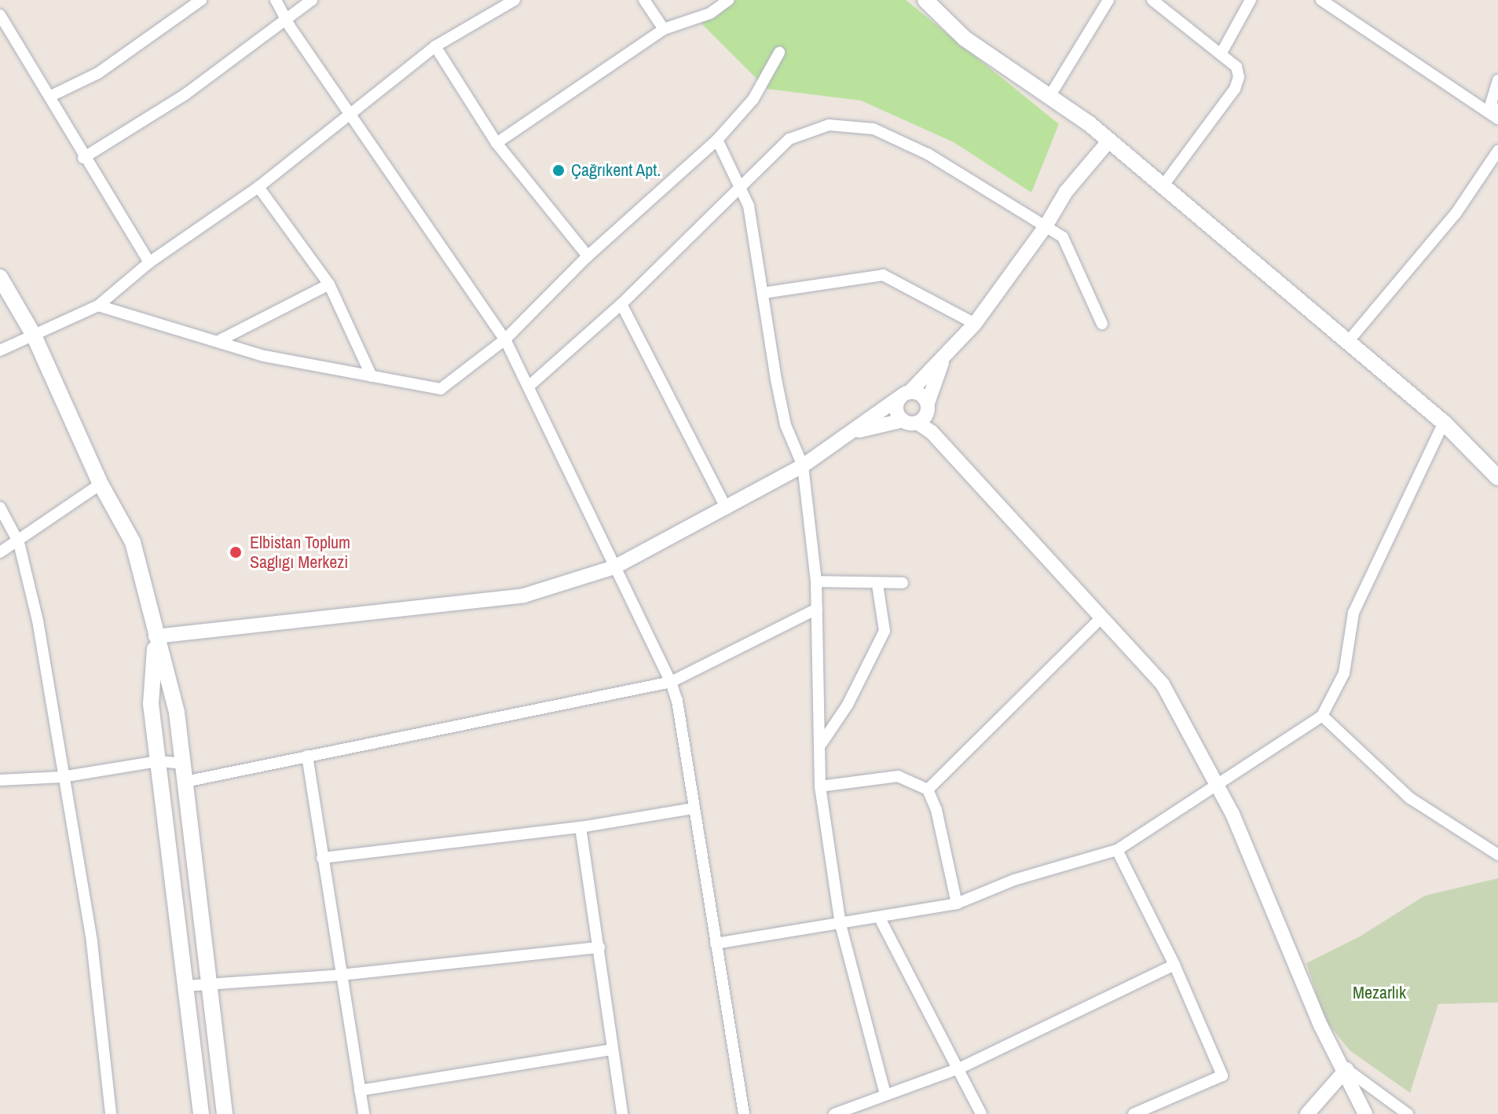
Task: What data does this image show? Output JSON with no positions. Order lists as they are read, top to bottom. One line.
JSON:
{"parks":["Mezarlık"],"places":["Çağrıkent Apt.","Elbistan Toplum Saglıgı Merkezi"]}
